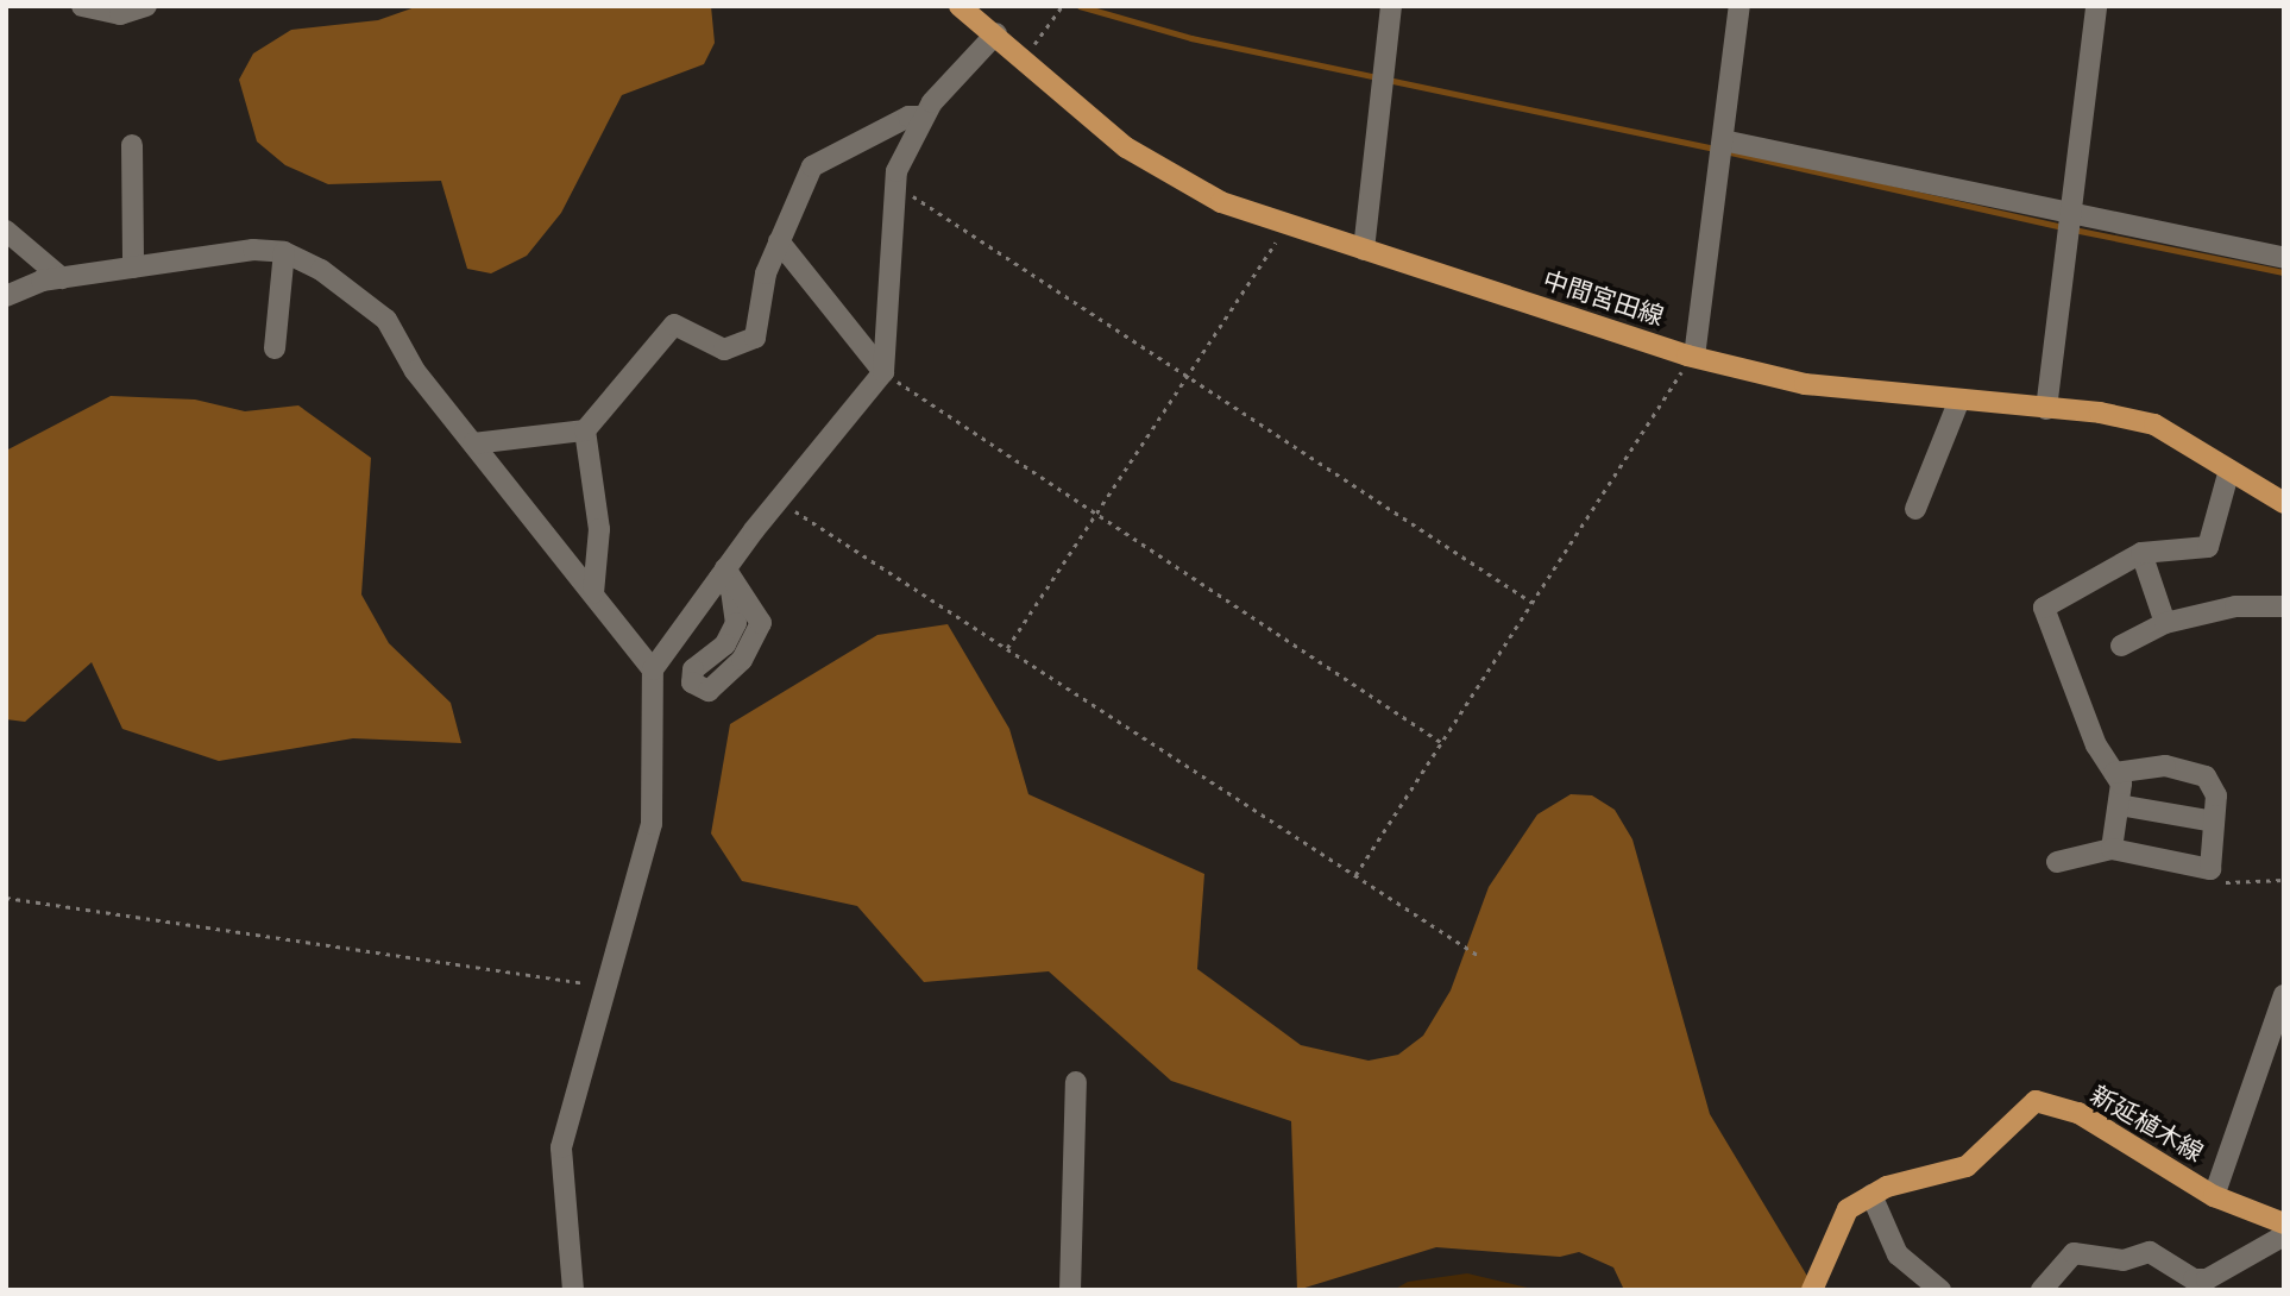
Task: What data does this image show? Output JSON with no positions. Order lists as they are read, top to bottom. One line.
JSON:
{"streets":{"main road":["中間宮田線","新延植木線"]}}
